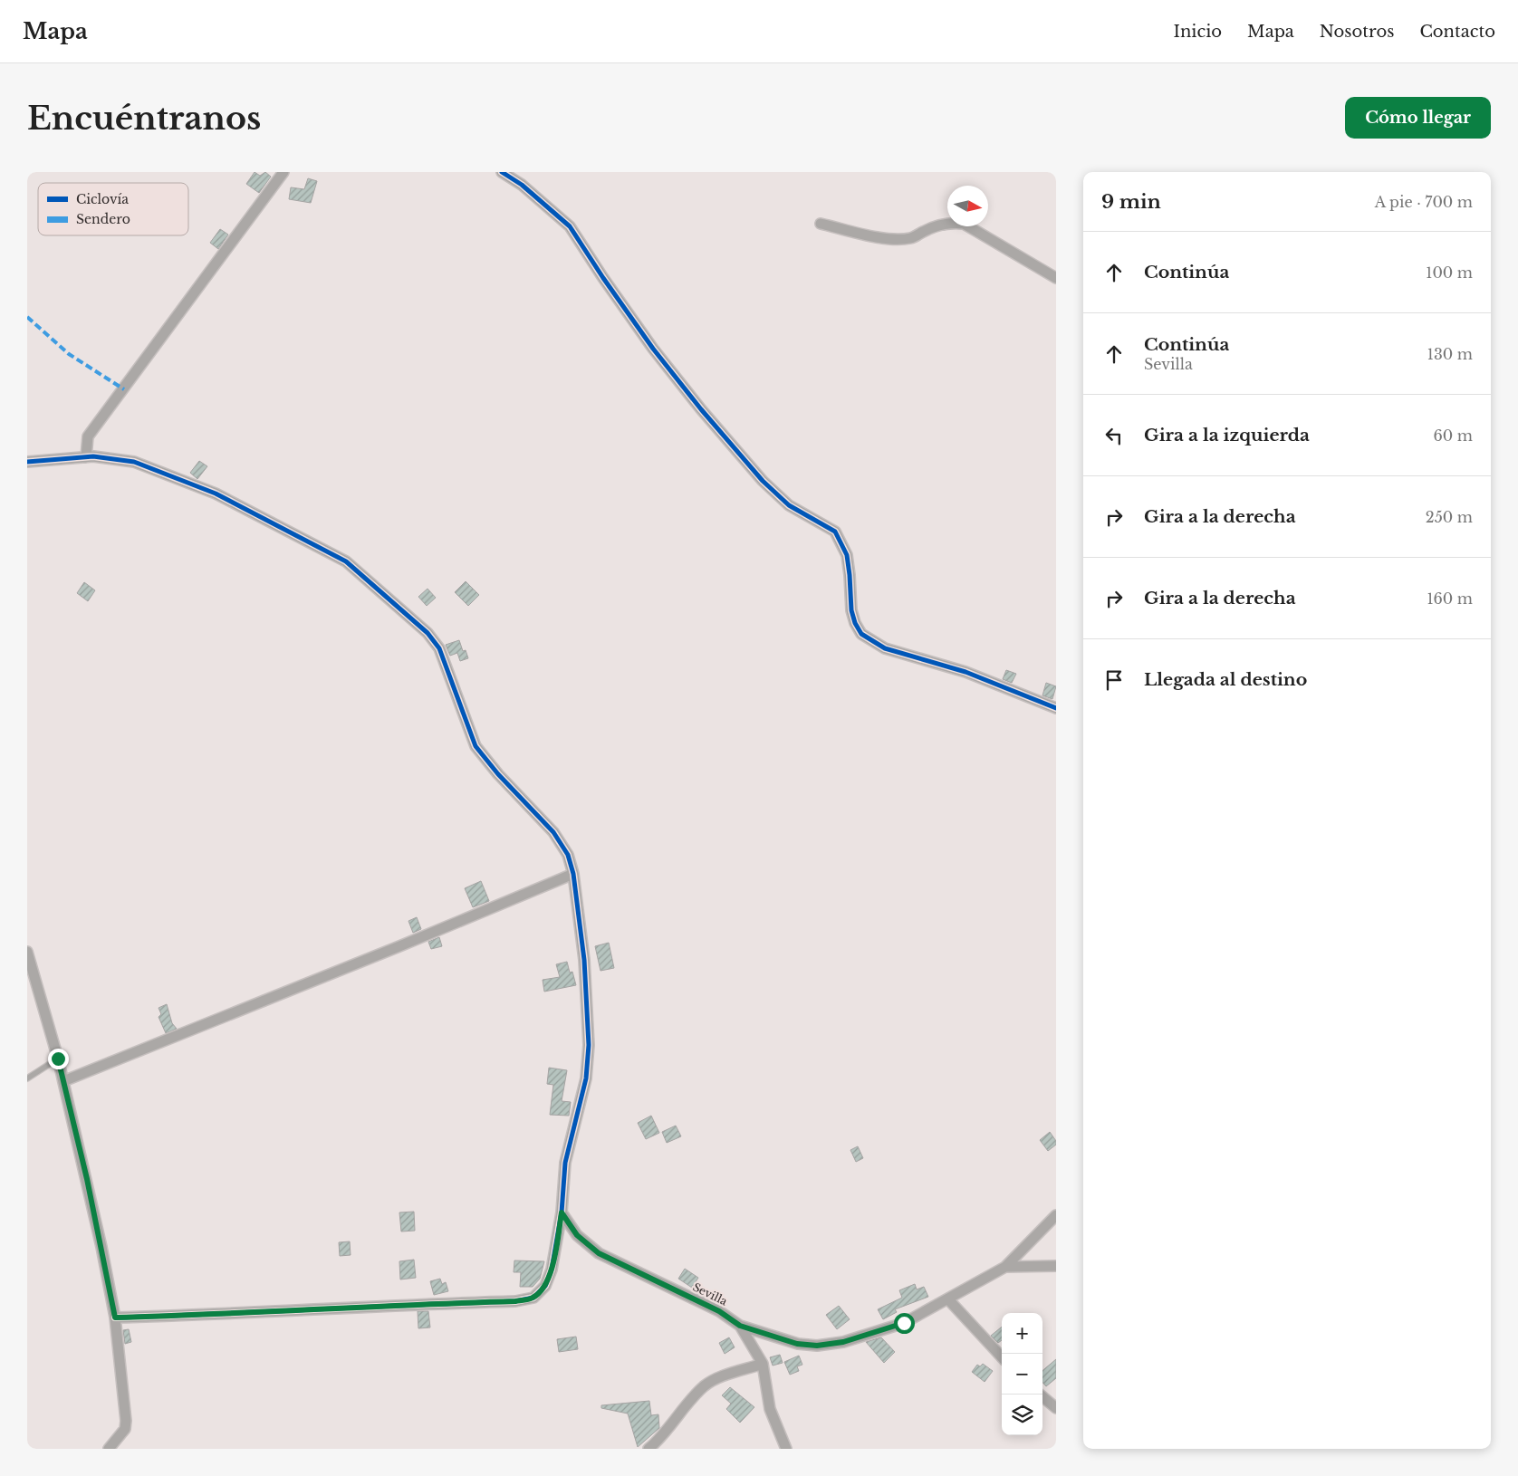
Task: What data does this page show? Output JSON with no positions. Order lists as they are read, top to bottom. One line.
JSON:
{"streets":{"street":["Sevilla"]},"legend":["Ciclovía","Sendero"],"north":"right","page":{"header":"Mapa","nav":["Inicio","Mapa","Nosotros","Contacto"],"buttons":"Cómo llegar","title":"Encuéntranos","heading":["9 min","A pie · 700 m"],"list":[["Continúa","100 m"],["Continúa","Sevilla","130 m"],["Gira a la izquierda","60 m"],["Gira a la derecha","250 m"],["Gira a la derecha","160 m"],"Llegada al destino"],"map_buttons":["+","−"]}}
